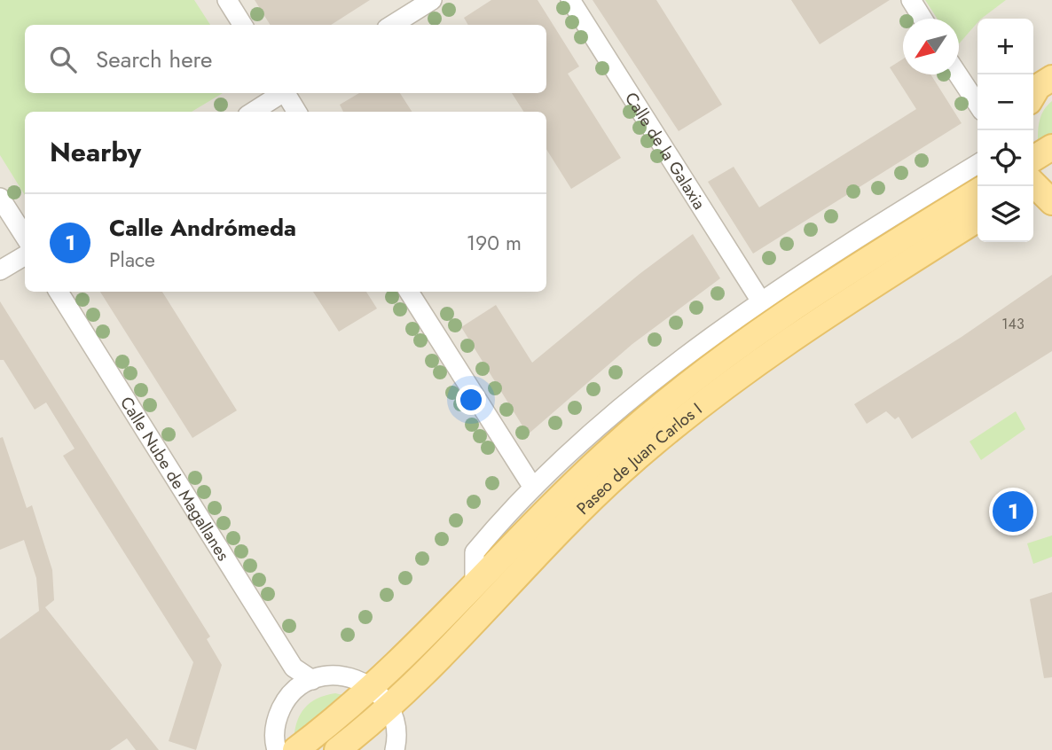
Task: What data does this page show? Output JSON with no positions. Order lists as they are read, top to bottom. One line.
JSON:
{"streets":{"main road":["Paseo de Juan Carlos I"],"street":["Calle de la Galaxia","Calle Nube de Magallanes"]},"house_numbers":["143"],"north":"bottom left","page":{"map_buttons":["+","−"],"search":"Search here","heading":"Nearby","list":[{"mark":"1","name":"Calle Andrómeda","note":"Place","value":"190 m"}],"pins":"1"}}
